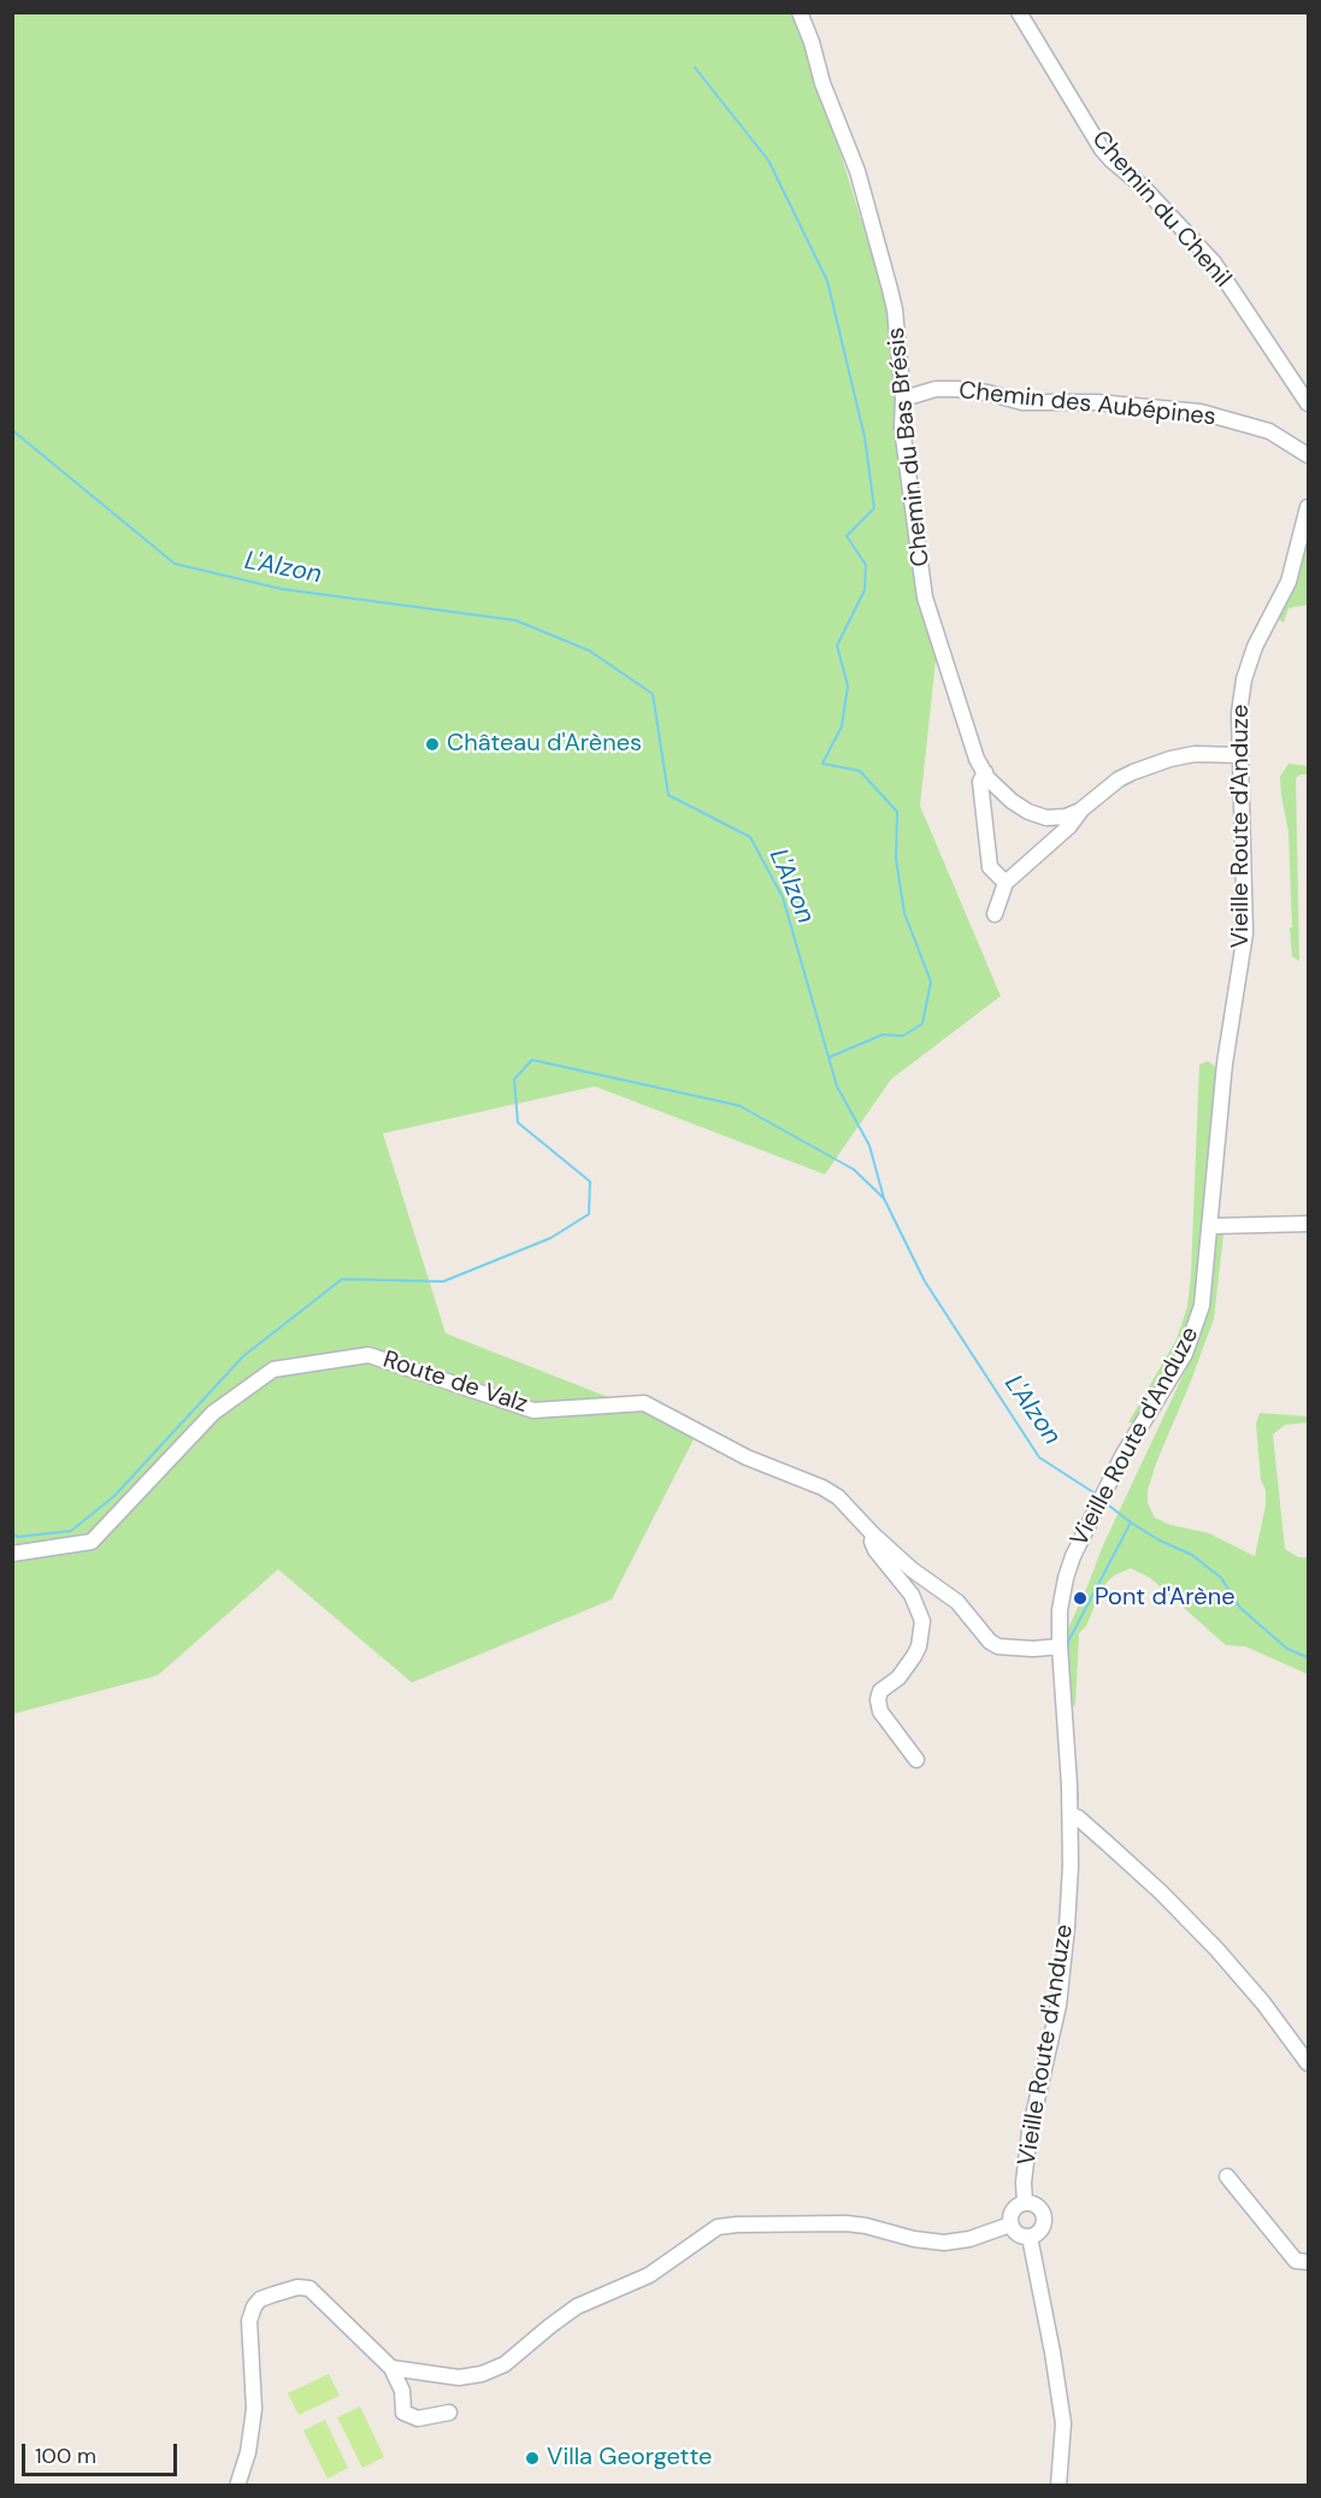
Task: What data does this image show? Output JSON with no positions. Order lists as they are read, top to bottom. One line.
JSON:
{"streets":{"street":["Chemin du Chenil","Chemin des Aubépines","Chemin du Bas Brésis","Vieille Route d'Anduze","Route de Valz"]},"crossings":[["Chemin des Aubépines","Chemin du Bas Brésis"],["Chemin du Bas Brésis","Vieille Route d'Anduze"],["Vieille Route d'Anduze","Route de Valz"]],"water":["L'Alzon"],"places":["Château d'Arènes","Pont d'Arène","Villa Georgette"],"scale_bar":"100 m"}
